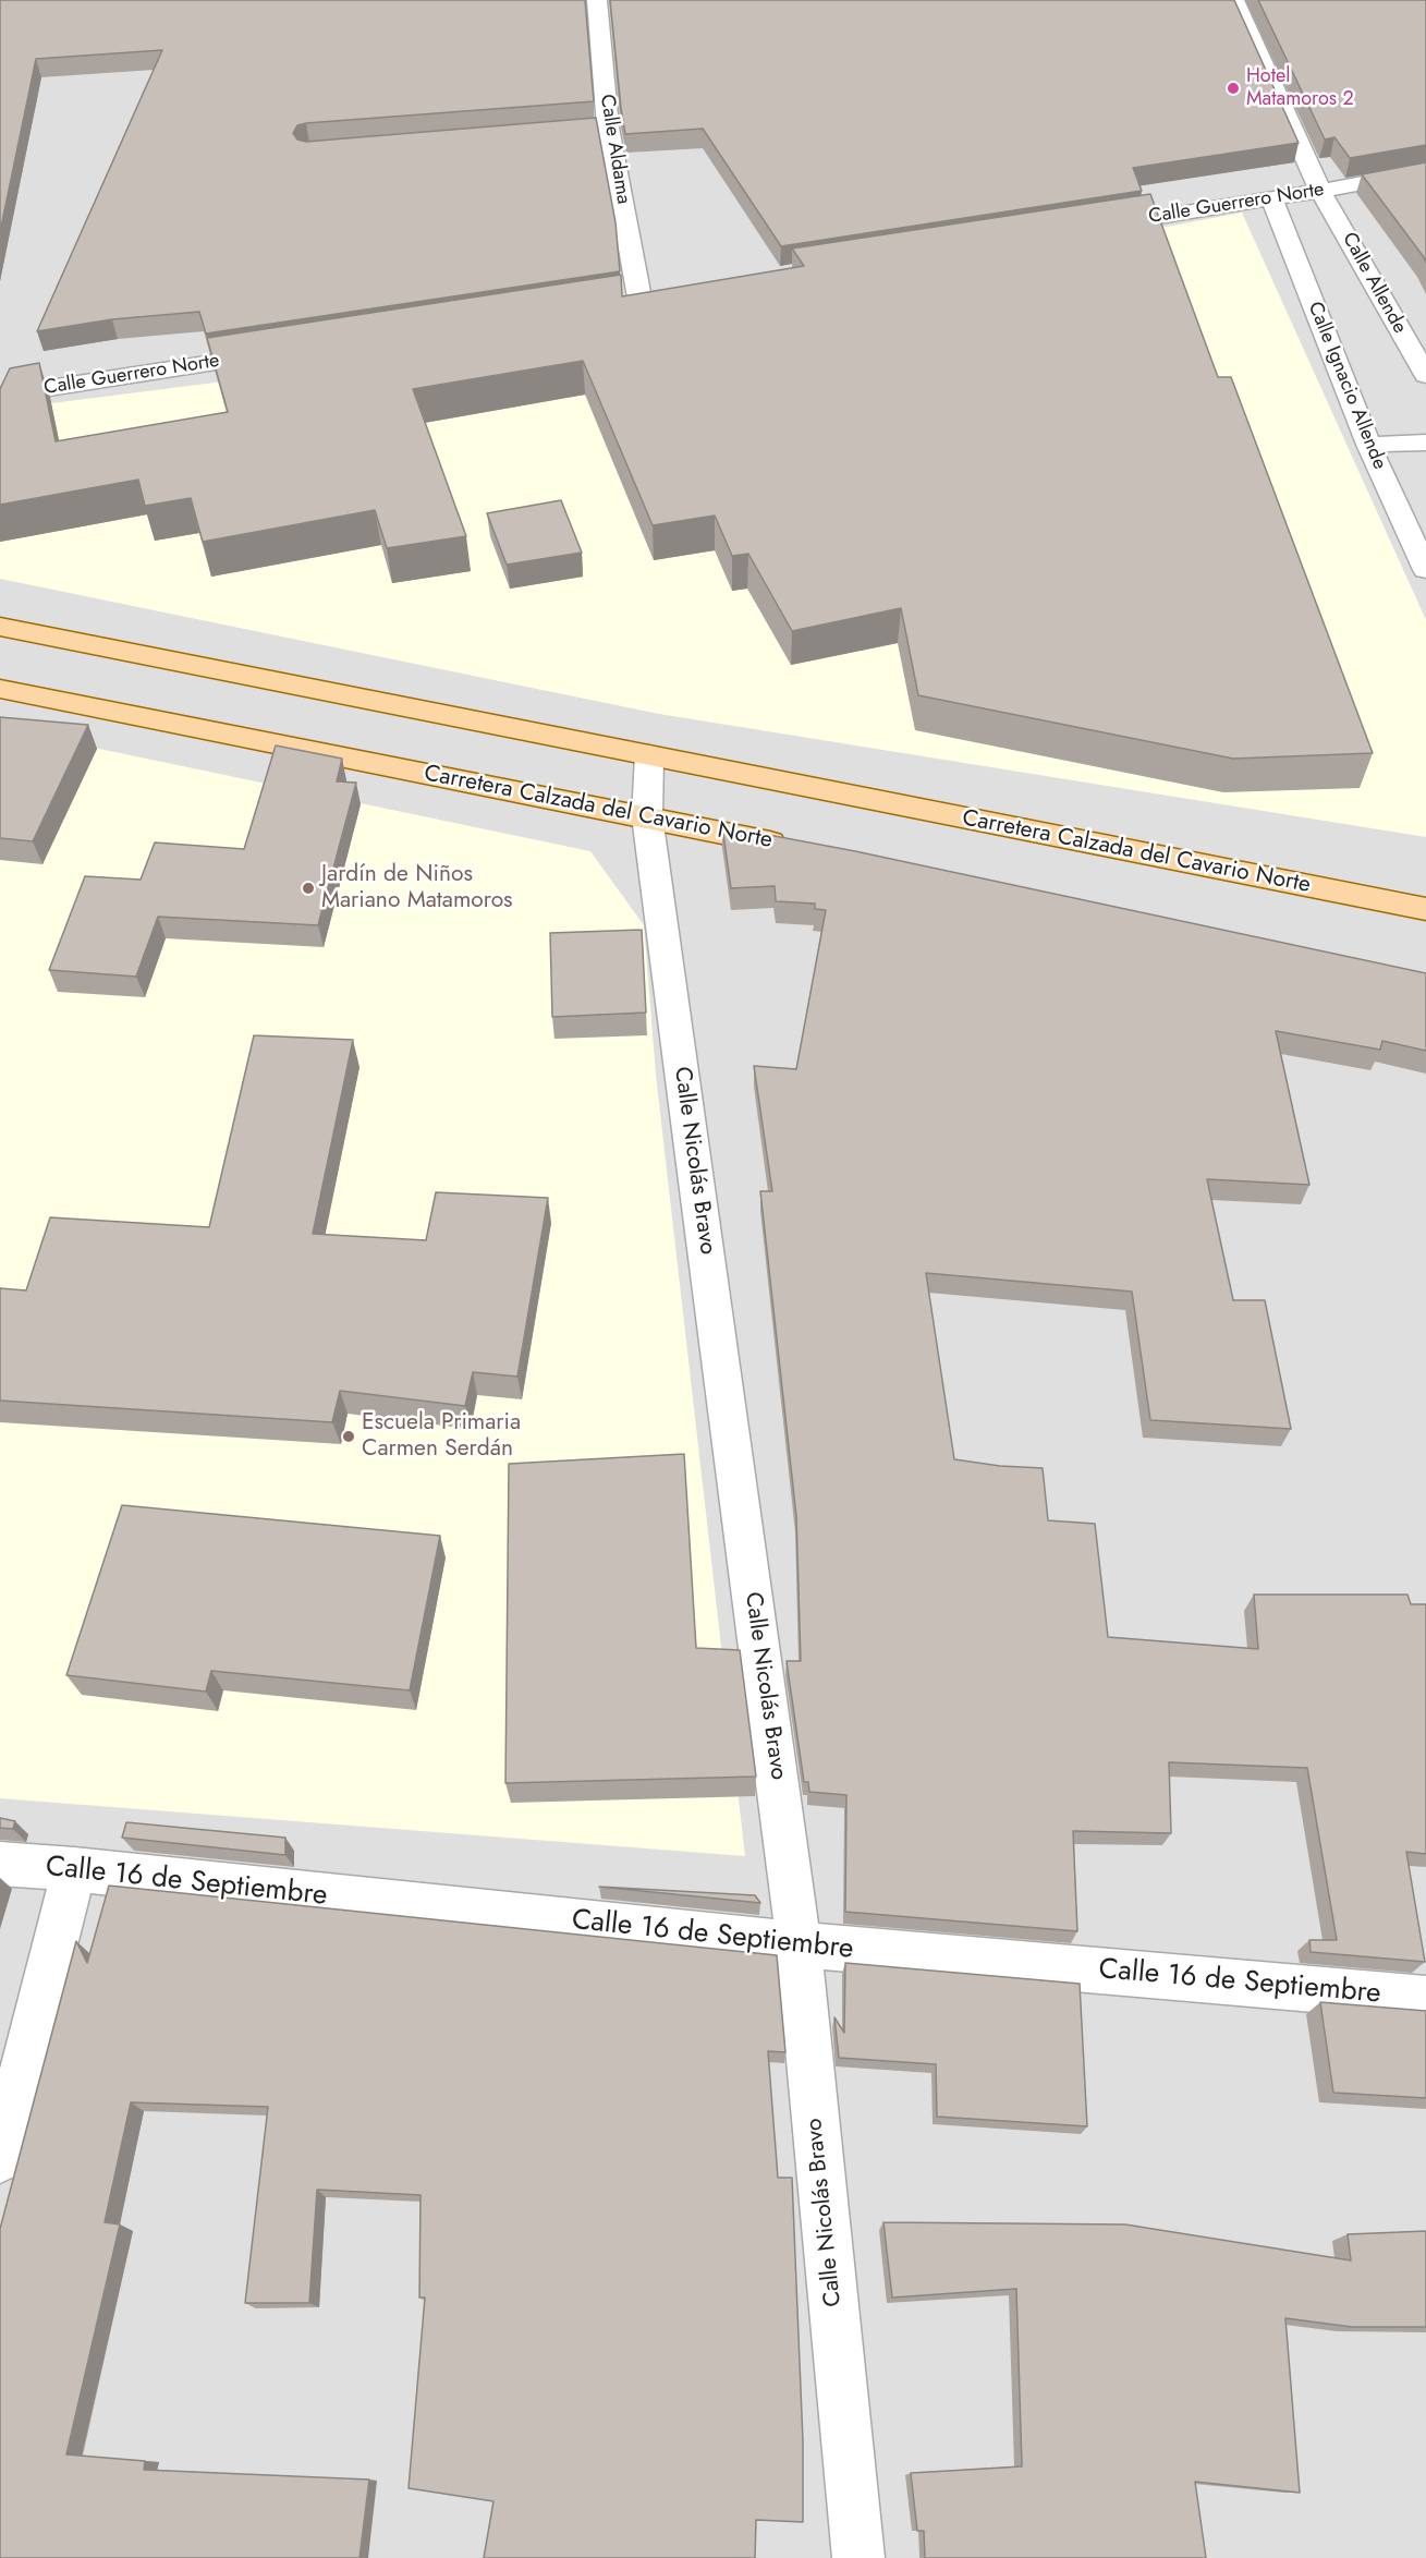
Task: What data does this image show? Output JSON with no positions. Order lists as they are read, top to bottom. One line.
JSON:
{"streets":{"main road":["Carretera Calzada del Cavario Norte"],"street":["Calle Aldama","Calle Guerrero Norte","Calle Allende","Calle Ignacio Allende","Calle Nicolás Bravo","Calle 16 de Septiembre"]},"crossings":[["Calle Guerrero Norte","Calle Allende"],["Calle Guerrero Norte","Calle Ignacio Allende"],["Carretera Calzada del Cavario Norte","Calle Nicolás Bravo"],["Calle Nicolás Bravo","Calle 16 de Septiembre"]],"places":["Hotel Matamoros 2","Jardín de Niños Mariano Matamoros","Escuela Primaria Carmen Serdán"]}
